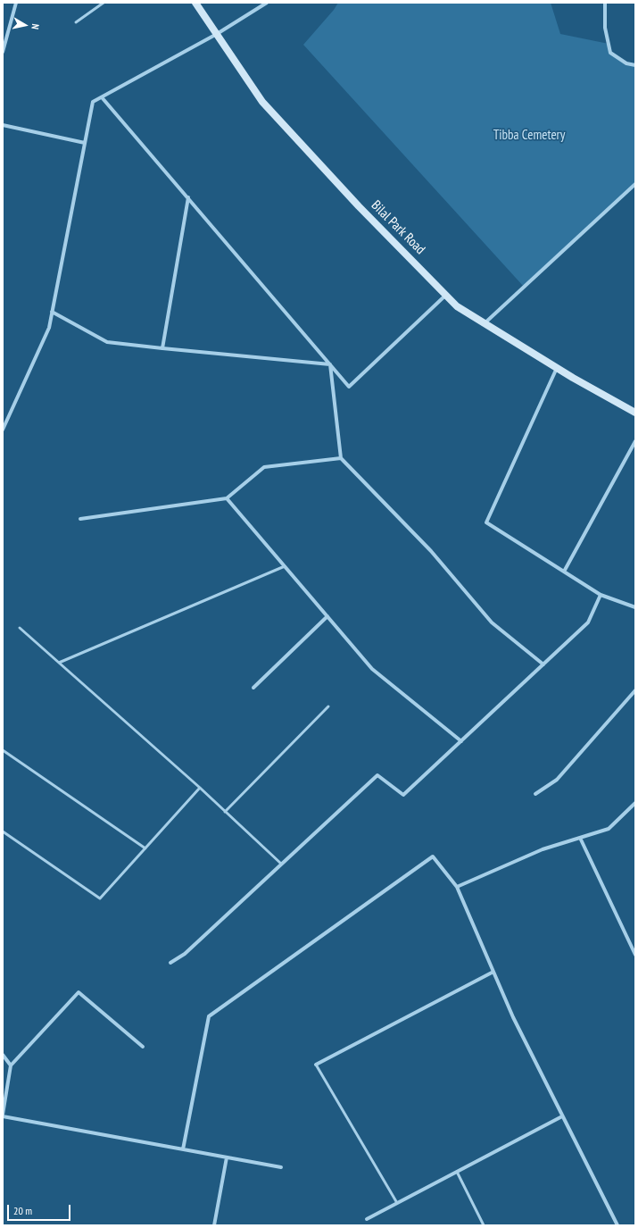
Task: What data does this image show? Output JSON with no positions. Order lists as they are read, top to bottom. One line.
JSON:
{"streets":{"street":["Bilal Park Road"]},"parks":["Tibba Cemetery"],"scale_bar":"20 m","north":"right"}
